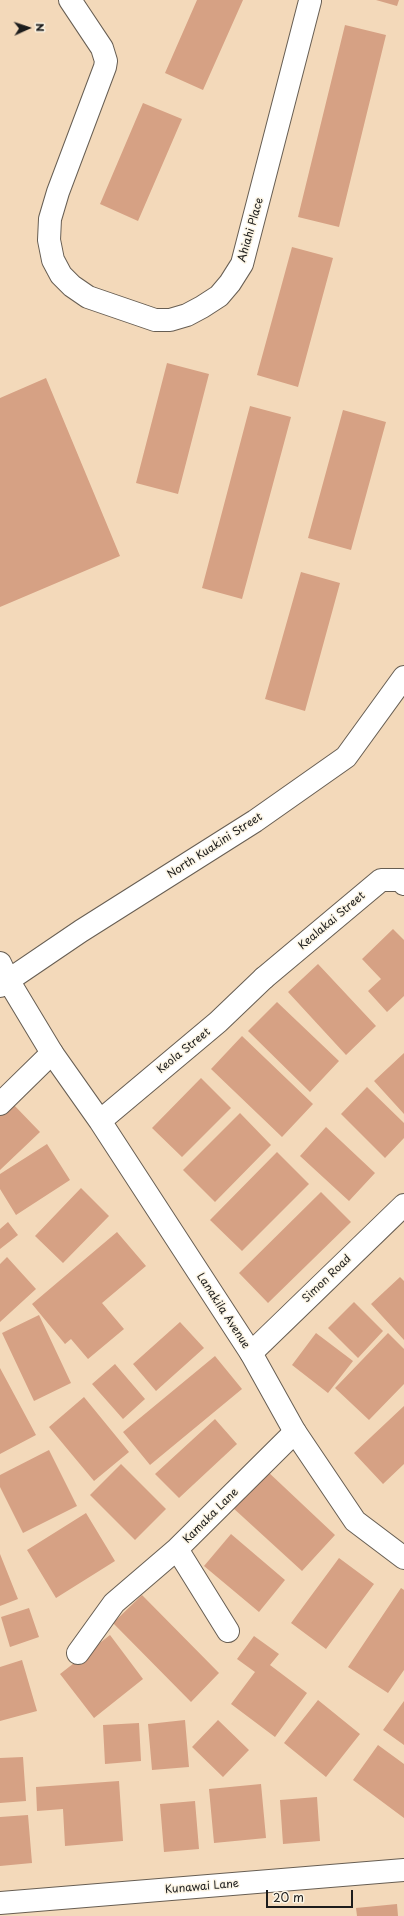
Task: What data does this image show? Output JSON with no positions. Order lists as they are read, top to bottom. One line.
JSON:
{"streets":{"street":["Ahiahi Place","North Kuakini Street","Kealakai Street","Keola Street","Simon Road","Lanakila Avenue","Kamaka Lane","Kunawai Lane"]},"crossings":[["North Kuakini Street","Lanakila Avenue"],["Kealakai Street","Keola Street"],["Keola Street","Lanakila Avenue"],["Simon Road","Lanakila Avenue"],["Lanakila Avenue","Kamaka Lane"]],"scale_bar":"20 m","north":"right"}
